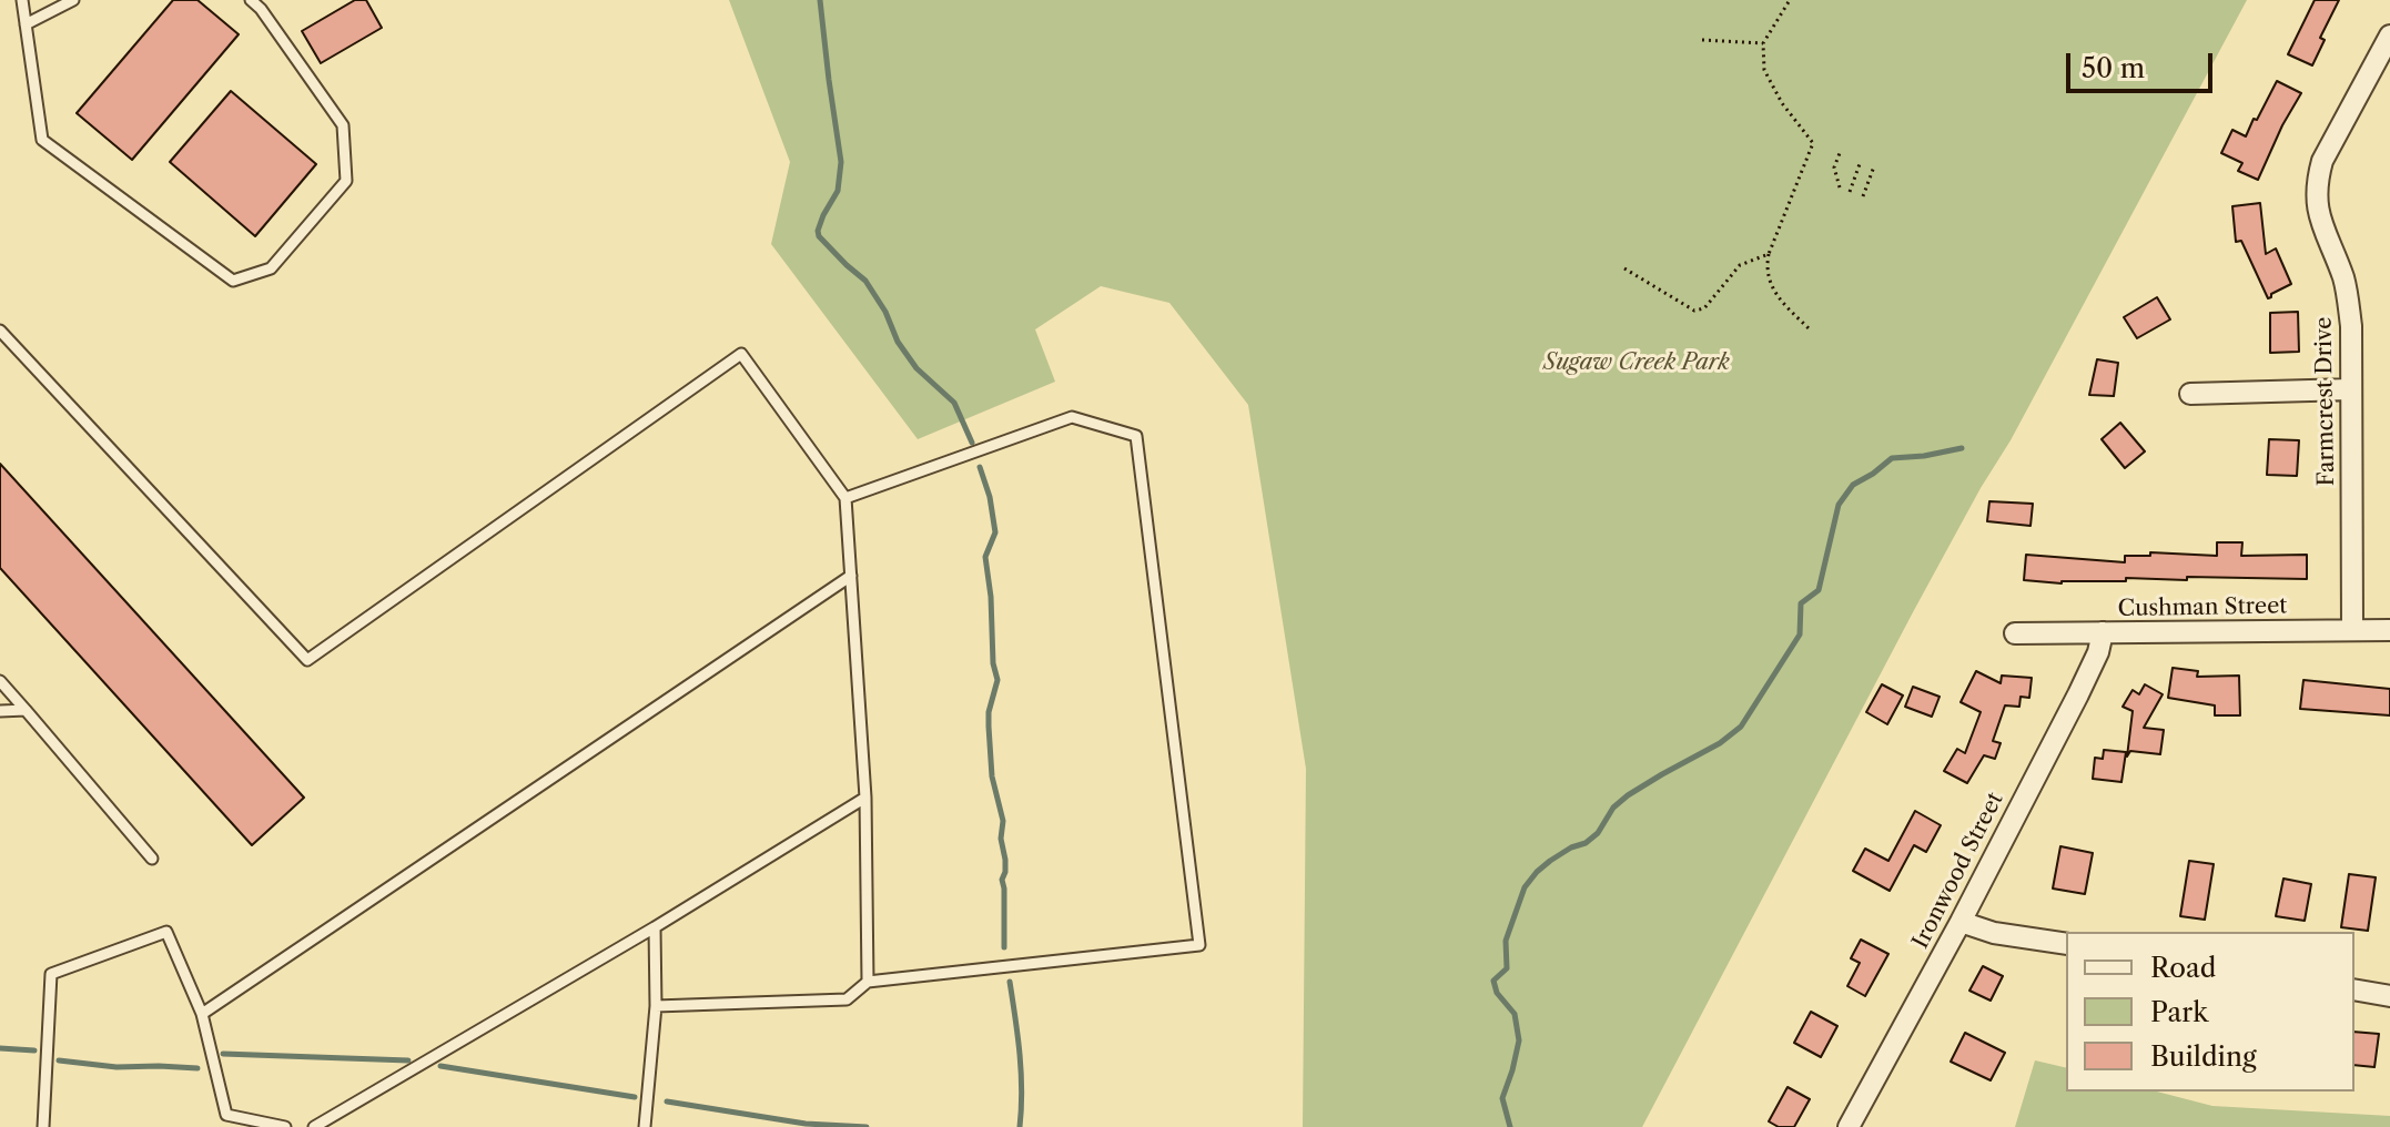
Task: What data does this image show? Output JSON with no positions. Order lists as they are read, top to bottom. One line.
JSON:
{"streets":{"street":["Farmcrest Drive","Cushman Street","Ironwood Street"]},"crossings":[["Farmcrest Drive","Cushman Street"],["Cushman Street","Ironwood Street"]],"parks":["Sugaw Creek Park"],"legend":["Road","Park","Building"],"scale_bar":"50 m"}
